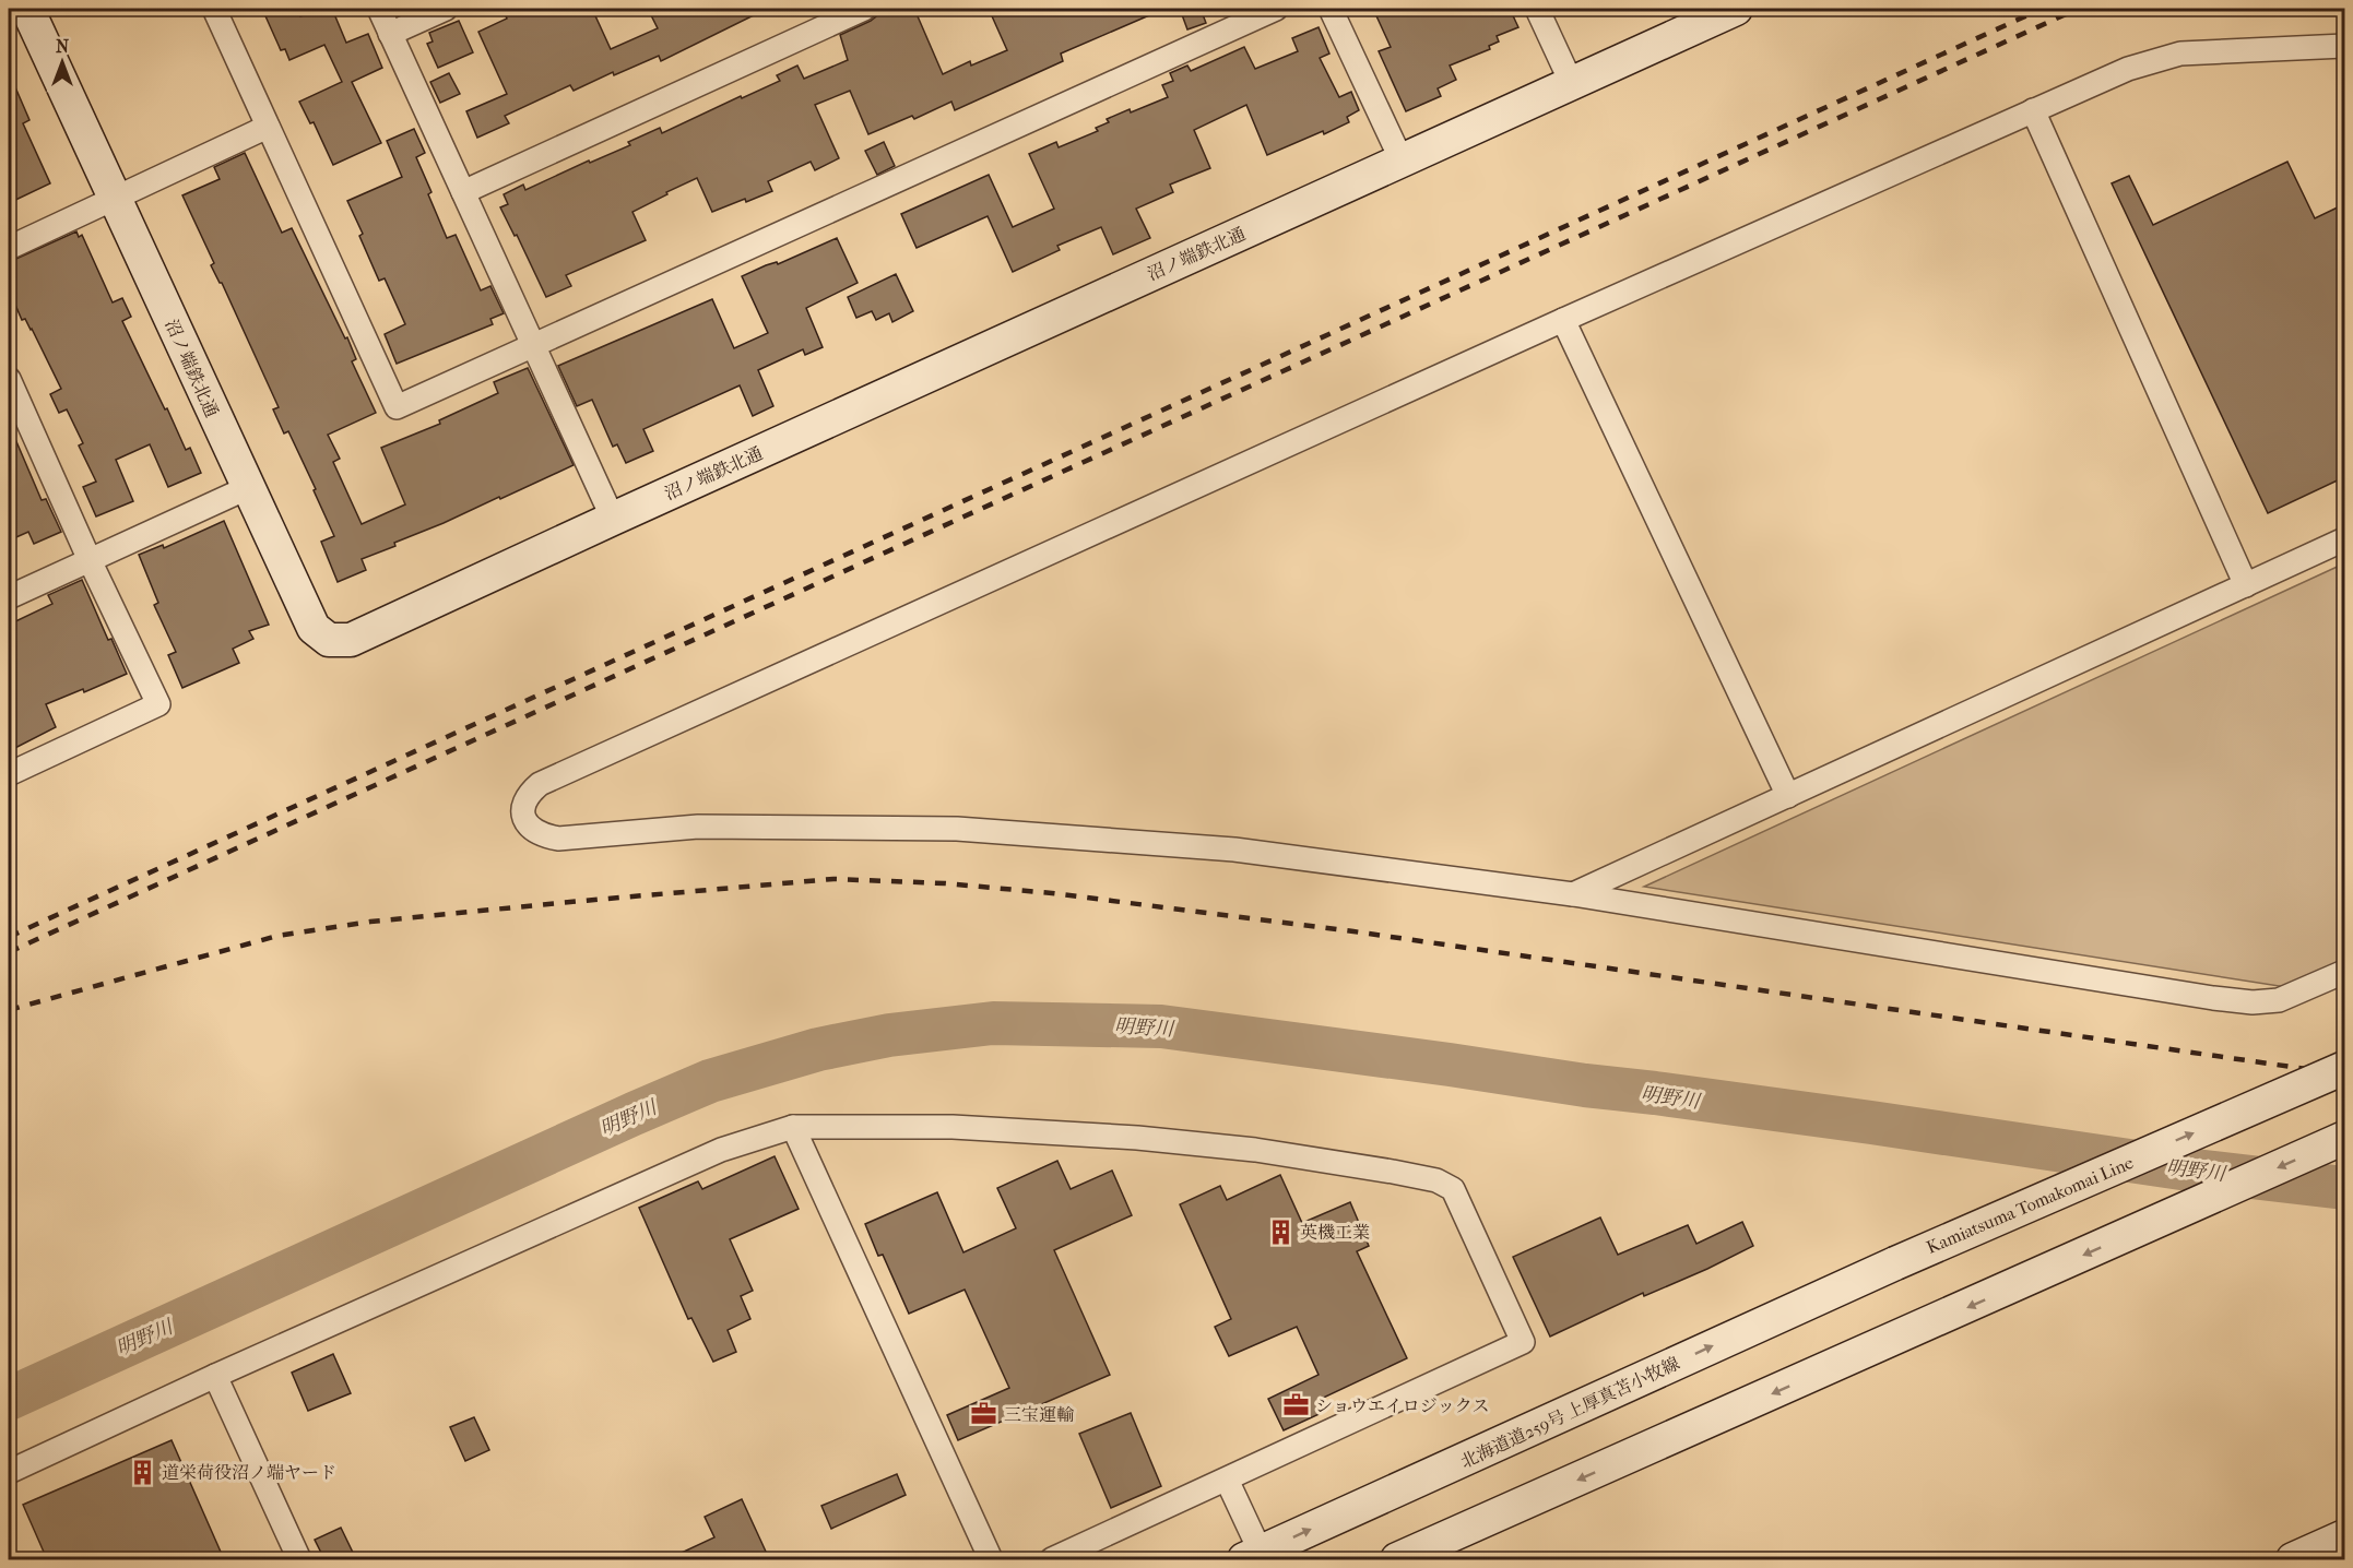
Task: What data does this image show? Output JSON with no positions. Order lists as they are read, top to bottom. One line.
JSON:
{"streets":{"street":["沼ノ端鉄北通","Kamiatsuma Tomakomai Line","北海道道259号 上厚真苫小牧線"]},"crossings":[["Kamiatsuma Tomakomai Line","北海道道259号 上厚真苫小牧線"]],"water":["明野川"],"places":{"building":["英機工業","道栄荷役沼ノ端ヤード"],"office":["ショウエイロジックス","三宝運輸"]},"north":"top"}
